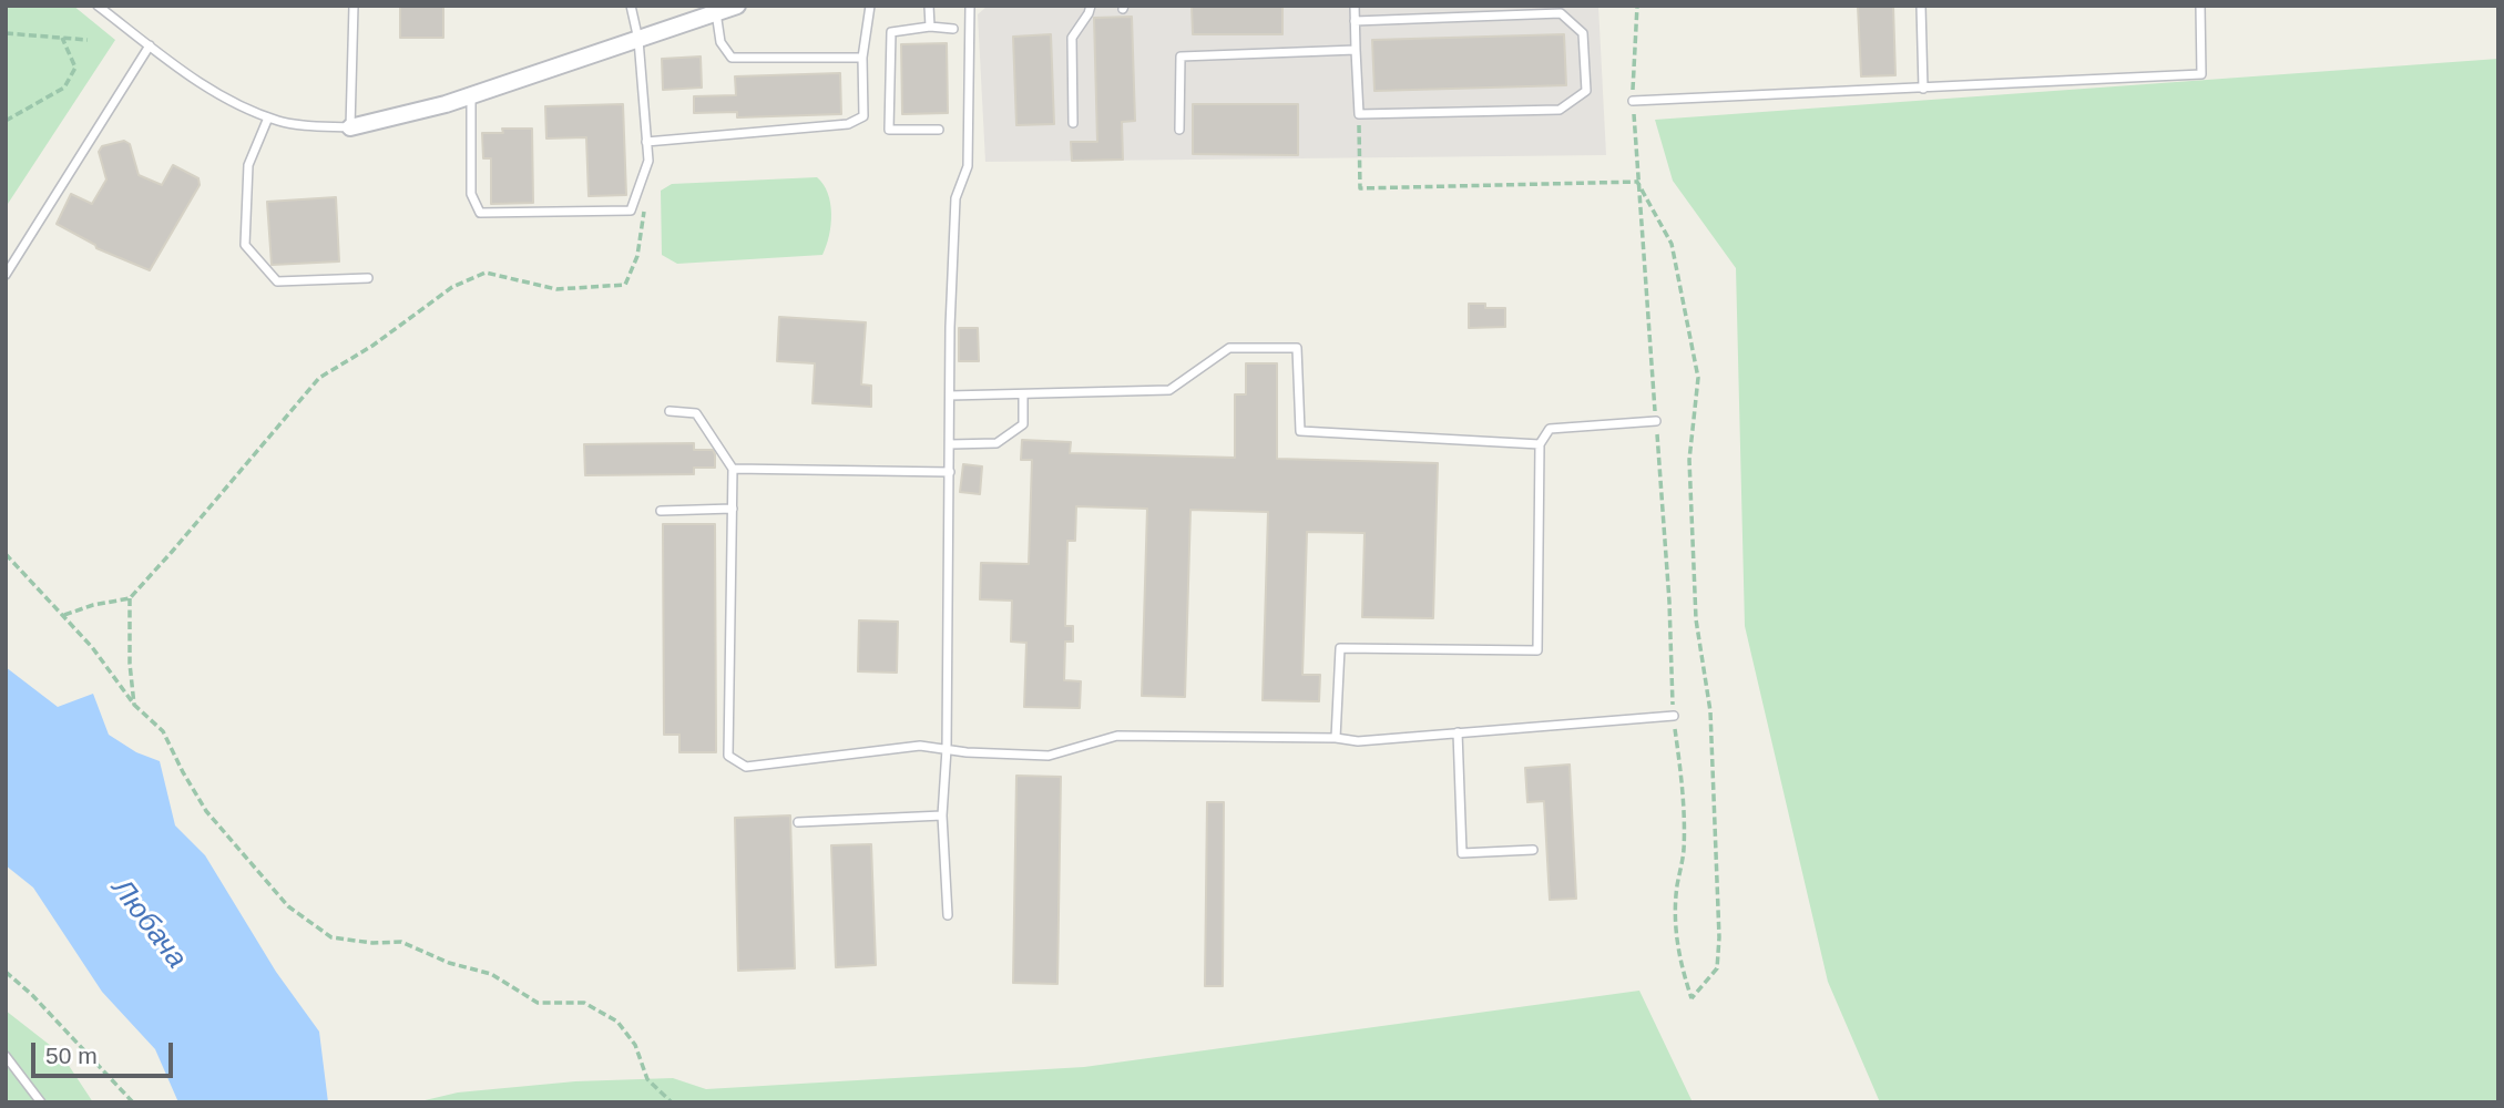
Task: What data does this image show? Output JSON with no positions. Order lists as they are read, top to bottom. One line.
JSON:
{"water":["Любача"],"scale_bar":"50 m"}
